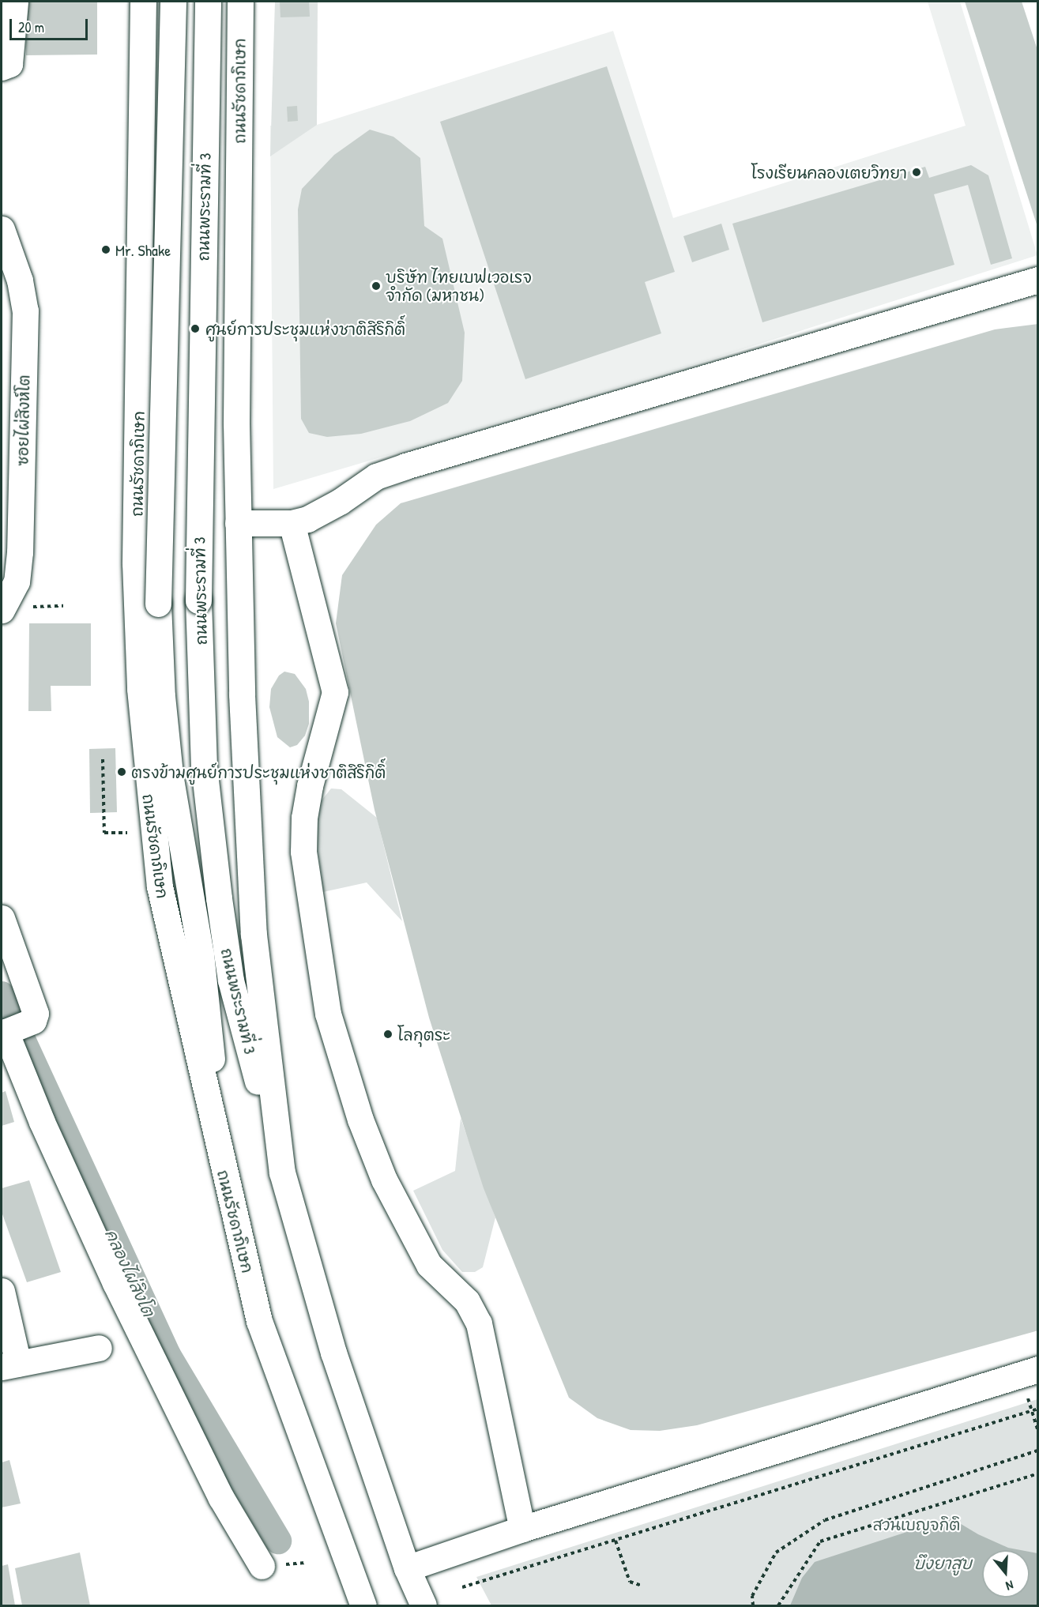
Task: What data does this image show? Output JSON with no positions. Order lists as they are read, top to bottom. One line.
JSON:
{"streets":{"main road":["ถนนรัชดาภิเษก","ถนนพระรามที่ 3","ซอยไผ่สิงห์โต"]},"crossings":[["ถนนรัชดาภิเษก","ถนนพระรามที่ 3"]],"water":["คลองไผ่สิงโต","บึงยาสูบ"],"parks":["สวนเบญจกิติ"],"places":["โรงเรียนคลองเตยวิทยา","Mr. Shake","บริษัท ไทยเบฟเวอเรจ จำกัด (มหาชน)","ศูนย์การประชุมแห่งชาติสิริกิติ์","ตรงข้ามศูนย์การประชุมแห่งชาติสิริกิติ์","โลกุตระ"],"scale_bar":"20 m","north":"bottom"}
